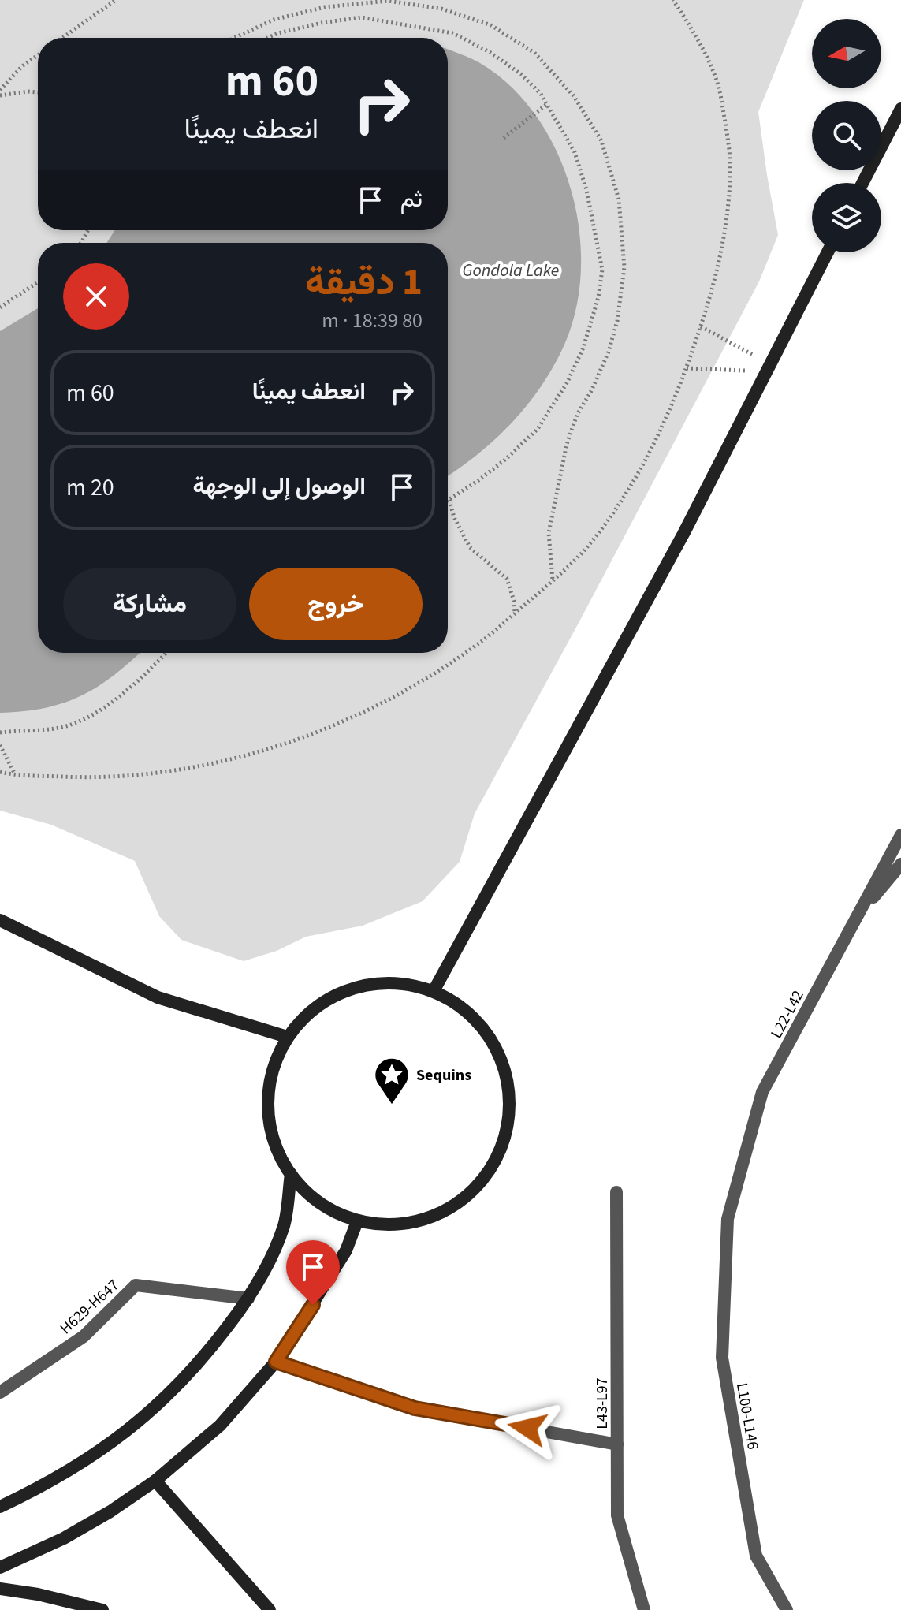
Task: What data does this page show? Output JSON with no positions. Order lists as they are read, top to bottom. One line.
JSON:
{"streets":{"street":["L22-L42","H629-H647","L43-L97","L100-L146"]},"crossings":[["L22-L42","L100-L146"]],"water":["Gondola Lake"],"places":{"place":["Sequins"]},"north":"left","page":{"turn":["60 m","انعطف يمينًا"],"then":"ثم","heading":["1 دقيقة","80 m · 18:39"],"list":[{"name":"انعطف يمينًا","value":"60 m"},{"name":"الوصول إلى الوجهة","value":"20 m"}],"buttons":["خروج","مشاركة"]}}
